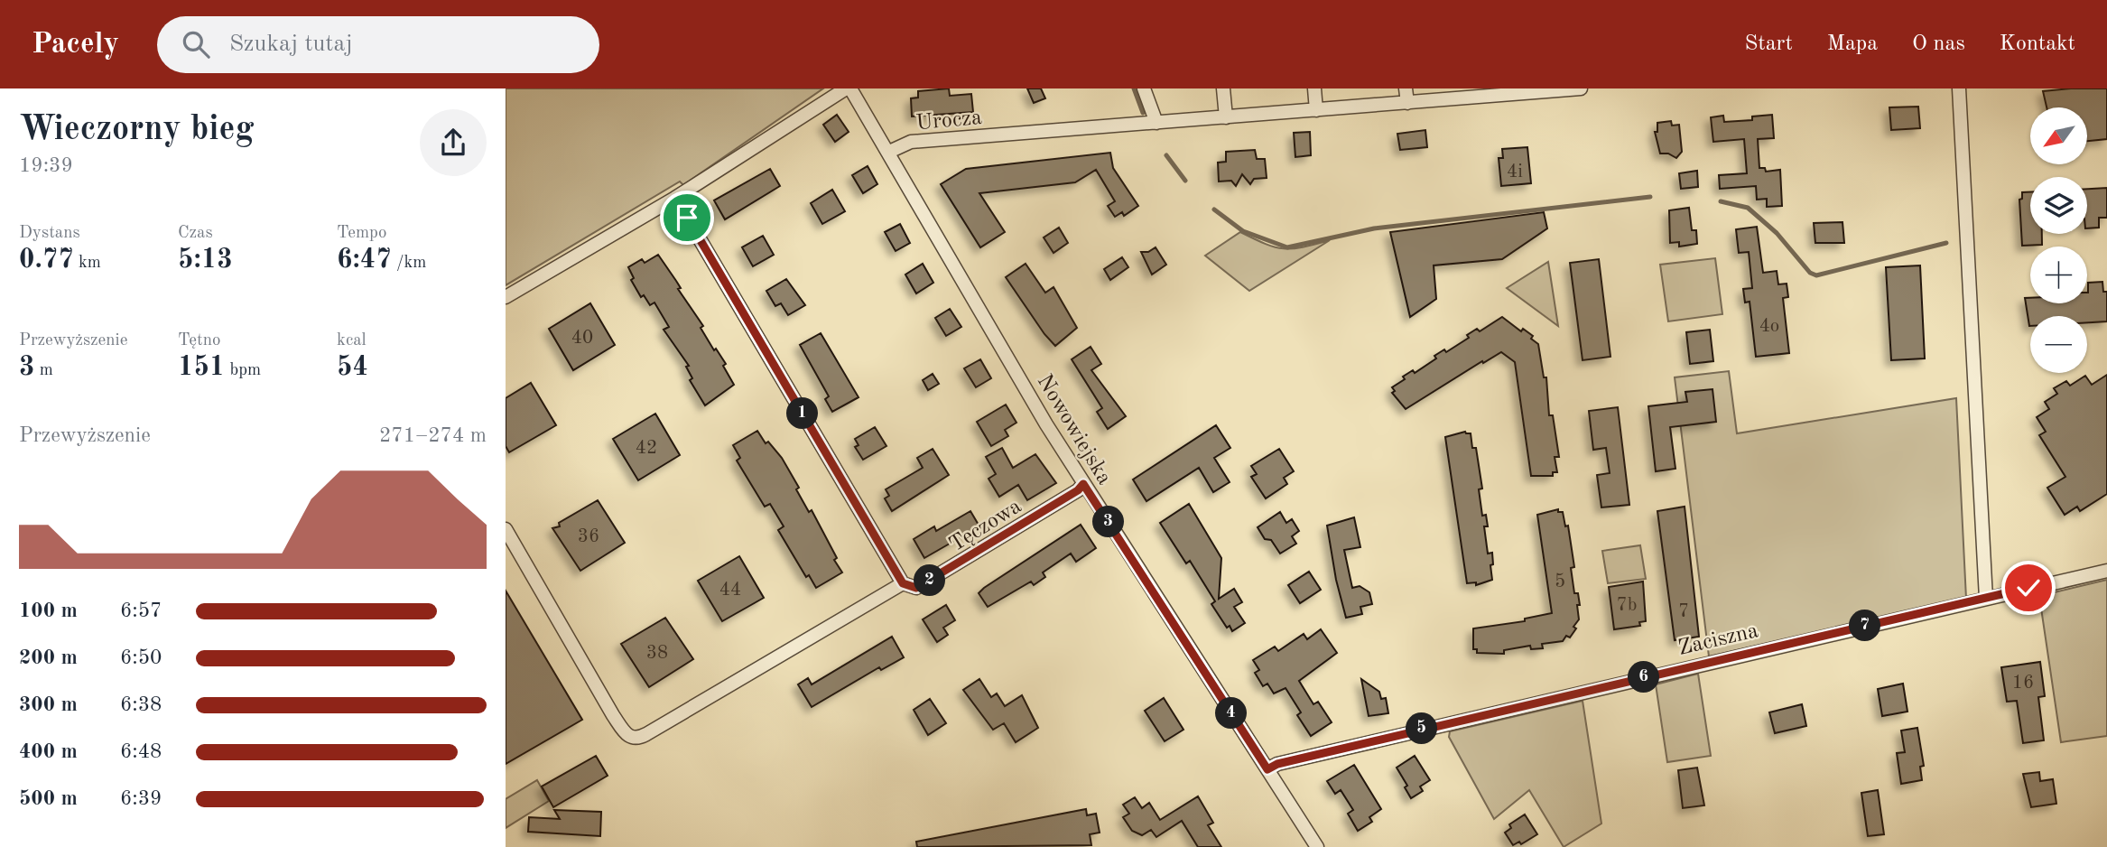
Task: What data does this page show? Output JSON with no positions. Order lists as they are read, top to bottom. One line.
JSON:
{"streets":{"street":["Urocza","Nowowiejska","Tęczowa","Zaciszna"]},"crossings":[["Urocza","Nowowiejska"],["Nowowiejska","Tęczowa"],["Nowowiejska","Zaciszna"]],"house_numbers":["4i","4o","40","42","36","5","44","7b","7","38","16"],"north":"bottom left","page":{"header":"Pacely","search":"Szukaj tutaj","nav":["Start","Mapa","O nas","Kontakt"],"heading":["Wieczorny bieg","19:39"],"map_buttons":["+","−"],"stats":[["Dystans","0.77 km"],["Czas","5:13"],["Tempo","6:47 /km"],["Przewyższenie","3 m"],["Tętno","151 bpm"],["kcal","54"]],"pins":["1","3","2","7","6","4","5"],"chart":["Przewyższenie","271–274 m"],"list":[{"name":"100 m","note":"6:57"},{"name":"200 m","note":"6:50"},{"name":"300 m","note":"6:38"},{"name":"400 m","note":"6:48"},{"name":"500 m","note":"6:39"}]}}
